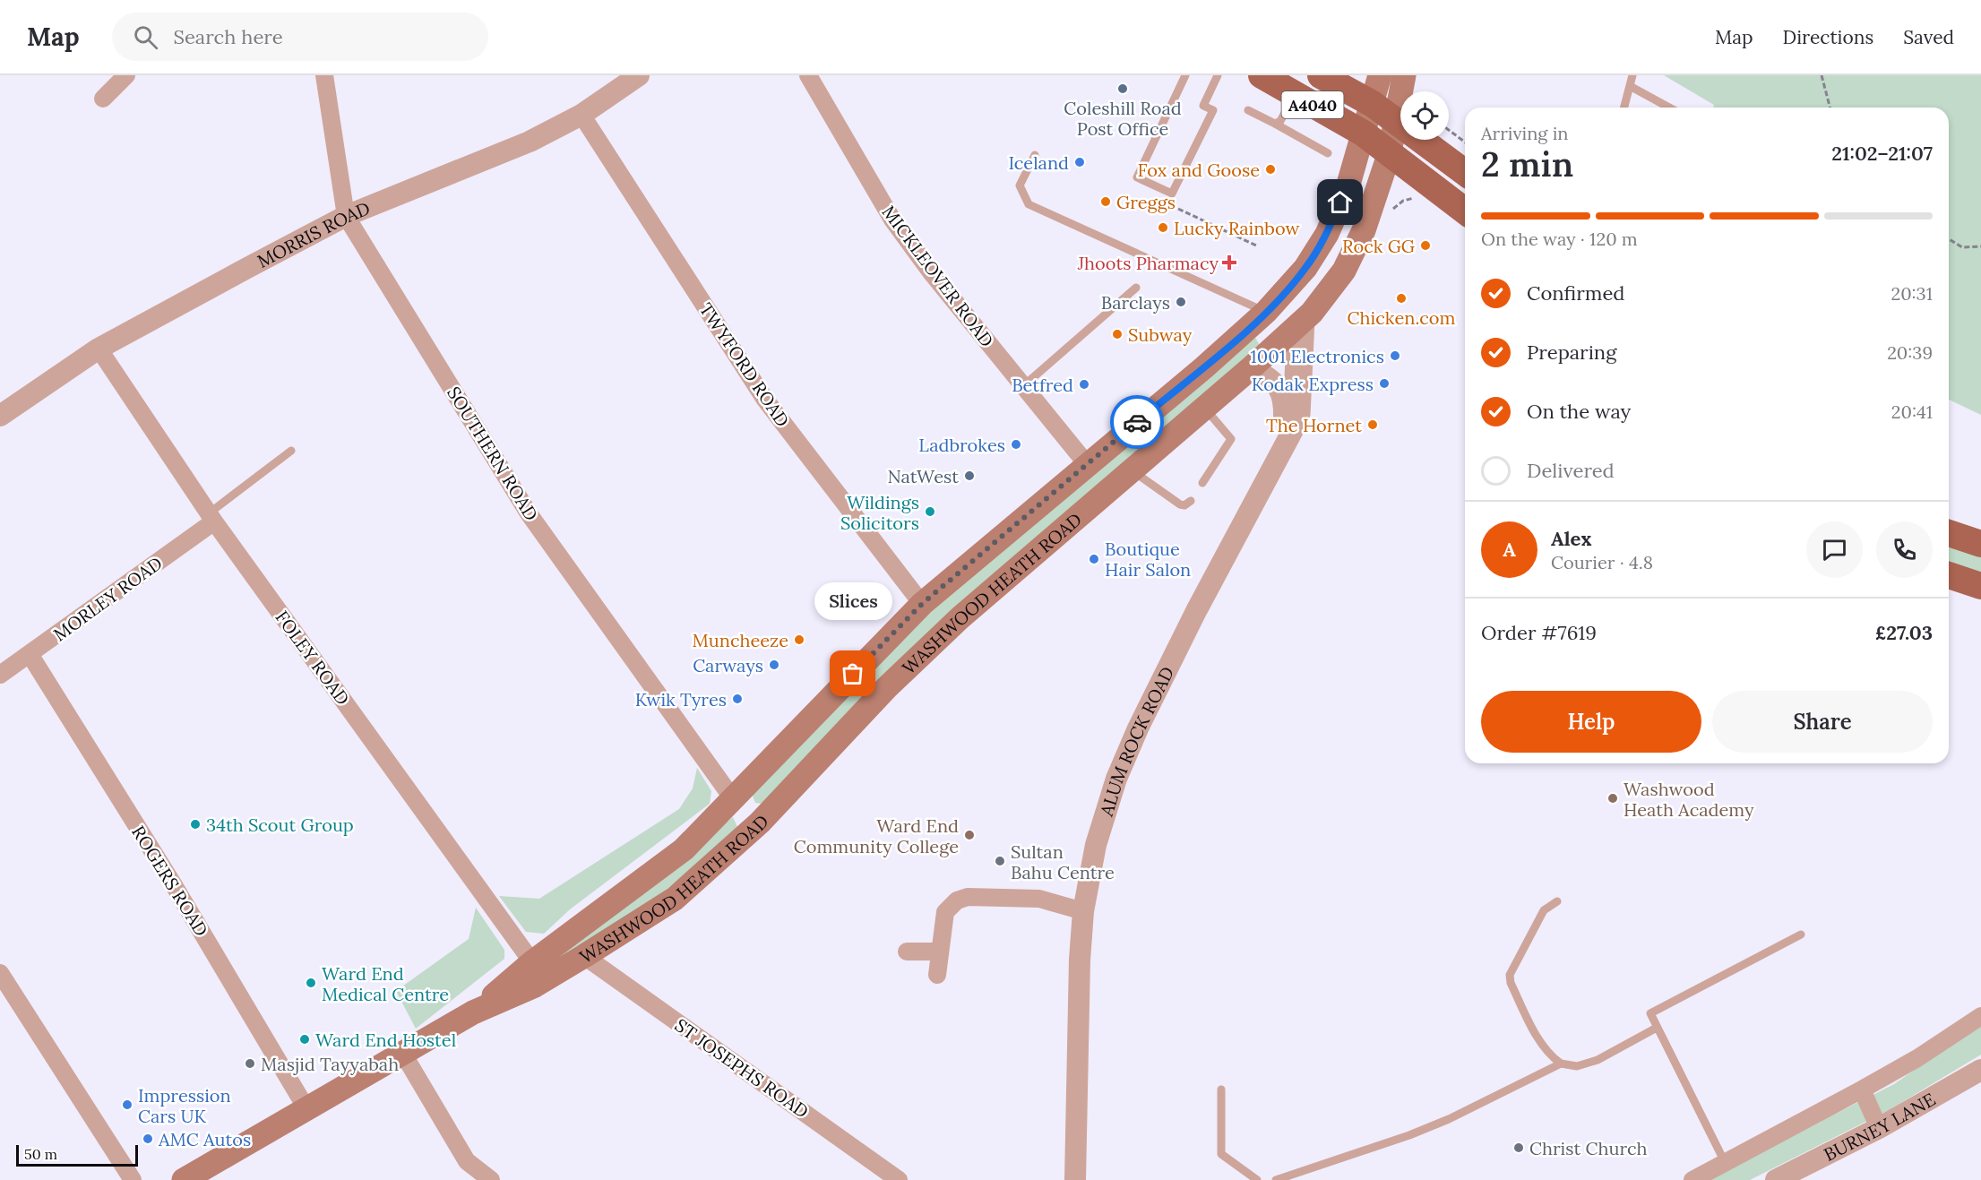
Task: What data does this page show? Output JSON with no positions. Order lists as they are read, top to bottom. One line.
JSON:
{"streets":{"main road":["A4040","WASHWOOD HEATH ROAD"],"street":["MORRIS ROAD","MICKLEOVER ROAD","TWYFORD ROAD","SOUTHERN ROAD","MORLEY ROAD","FOLEY ROAD","ALUM ROCK ROAD","ROGERS ROAD","ST JOSEPHS ROAD","BURNEY LANE"]},"crossings":[["A4040","WASHWOOD HEATH ROAD"],["MORRIS ROAD","TWYFORD ROAD"],["MORRIS ROAD","SOUTHERN ROAD"],["MORRIS ROAD","FOLEY ROAD"],["MICKLEOVER ROAD","WASHWOOD HEATH ROAD"],["TWYFORD ROAD","WASHWOOD HEATH ROAD"],["SOUTHERN ROAD","WASHWOOD HEATH ROAD"],["WASHWOOD HEATH ROAD","FOLEY ROAD"],["WASHWOOD HEATH ROAD","ALUM ROCK ROAD"],["WASHWOOD HEATH ROAD","ROGERS ROAD"],["WASHWOOD HEATH ROAD","ST JOSEPHS ROAD"],["MORLEY ROAD","FOLEY ROAD"],["MORLEY ROAD","ROGERS ROAD"]],"places":{"other":["Coleshill Road Post Office","Iceland","Fox and Goose","Greggs","Lucky Rainbow","Rock GG","Chicken.com","Barclays","Subway","1001 Electronics","Kodak Express","Betfred","The Hornet","Ladbrokes","NatWest","Wildings Solicitors","Boutique Hair Salon","Muncheeze","Carways","Slices","Kwik Tyres","Washwood Heath Academy","34th Scout Group","Ward End Community College","Sultan Bahu Centre","Ward End Medical Centre","Ward End Hostel","Masjid Tayyabah","Impression Cars UK","AMC Autos","Christ Church"],"health":["Jhoots Pharmacy"]},"scale_bar":"50 m","page":{"header":"Map","search":"Search here","nav":["Map","Directions","Saved"],"heading":["2 min","Arriving in","21:02–21:07"],"panel":["Alex","Courier · 4.8","Order #7619","£27.03"],"bar":"On the way · 120 m","list":[["Confirmed","20:31"],["Preparing","20:39"],["On the way","20:41"],"Delivered"],"round":"A","bubble":"Slices","buttons":["Help","Share"],"scale":"50 m"}}
